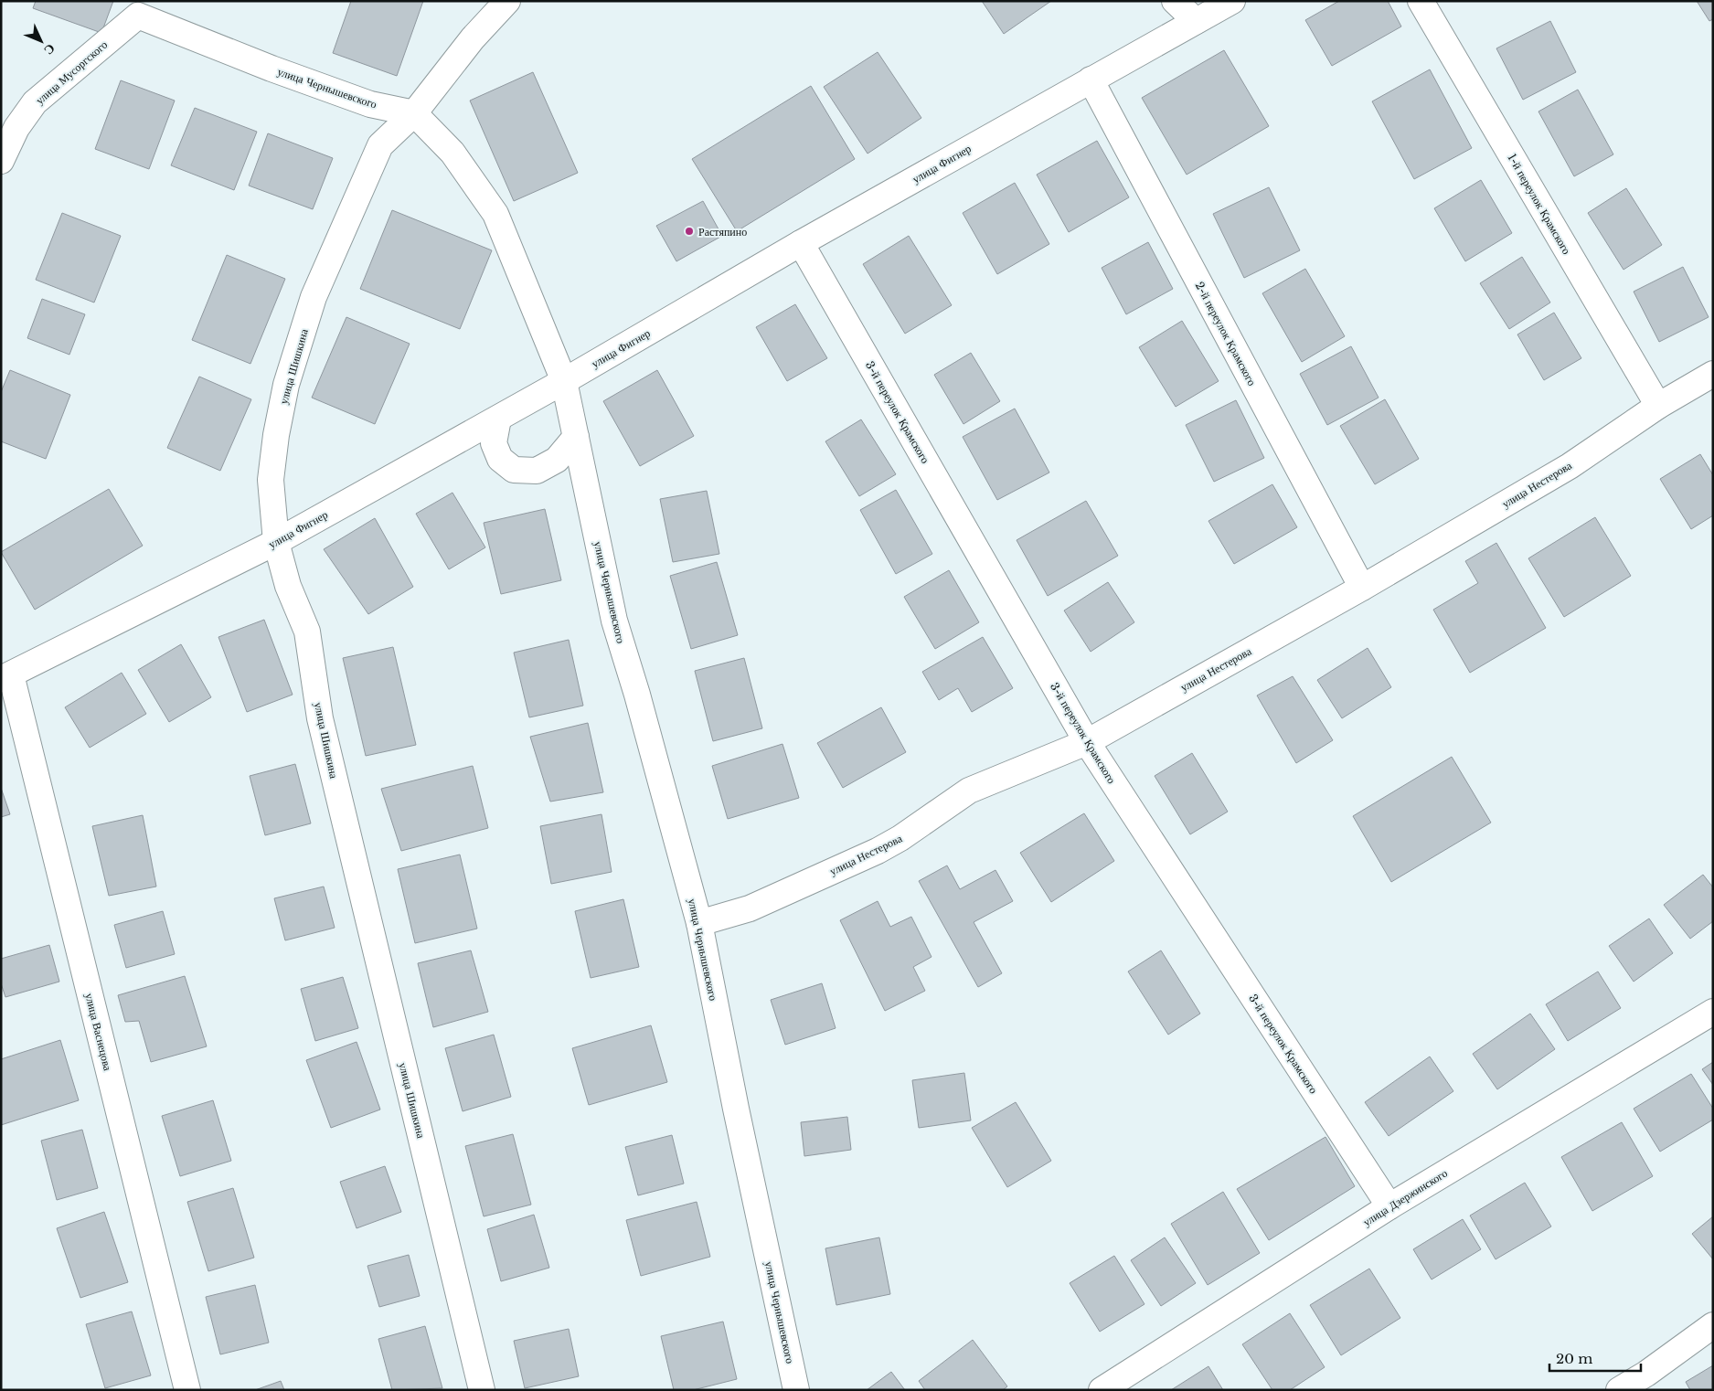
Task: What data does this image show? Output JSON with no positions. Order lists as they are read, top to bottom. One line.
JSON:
{"streets":{"street":["улица Мусоргского","улица Чернышевского","улица Фигнер","1-й переулок Крамского","2-й переулок Крамского","улица Шишкина","3-й переулок Крамского","улица Нестерова","улица Васнецова","улица Дзержинского"]},"crossings":[["улица Мусоргского","улица Чернышевского"],["улица Чернышевского","улица Фигнер"],["улица Чернышевского","улица Шишкина"],["улица Чернышевского","улица Нестерова"],["улица Фигнер","2-й переулок Крамского"],["улица Фигнер","улица Шишкина"],["улица Фигнер","3-й переулок Крамского"],["улица Фигнер","улица Васнецова"],["1-й переулок Крамского","улица Нестерова"],["2-й переулок Крамского","улица Нестерова"],["3-й переулок Крамского","улица Нестерова"],["3-й переулок Крамского","улица Дзержинского"]],"places":["Растяпино"],"scale_bar":"20 m","north":"bottom right"}
